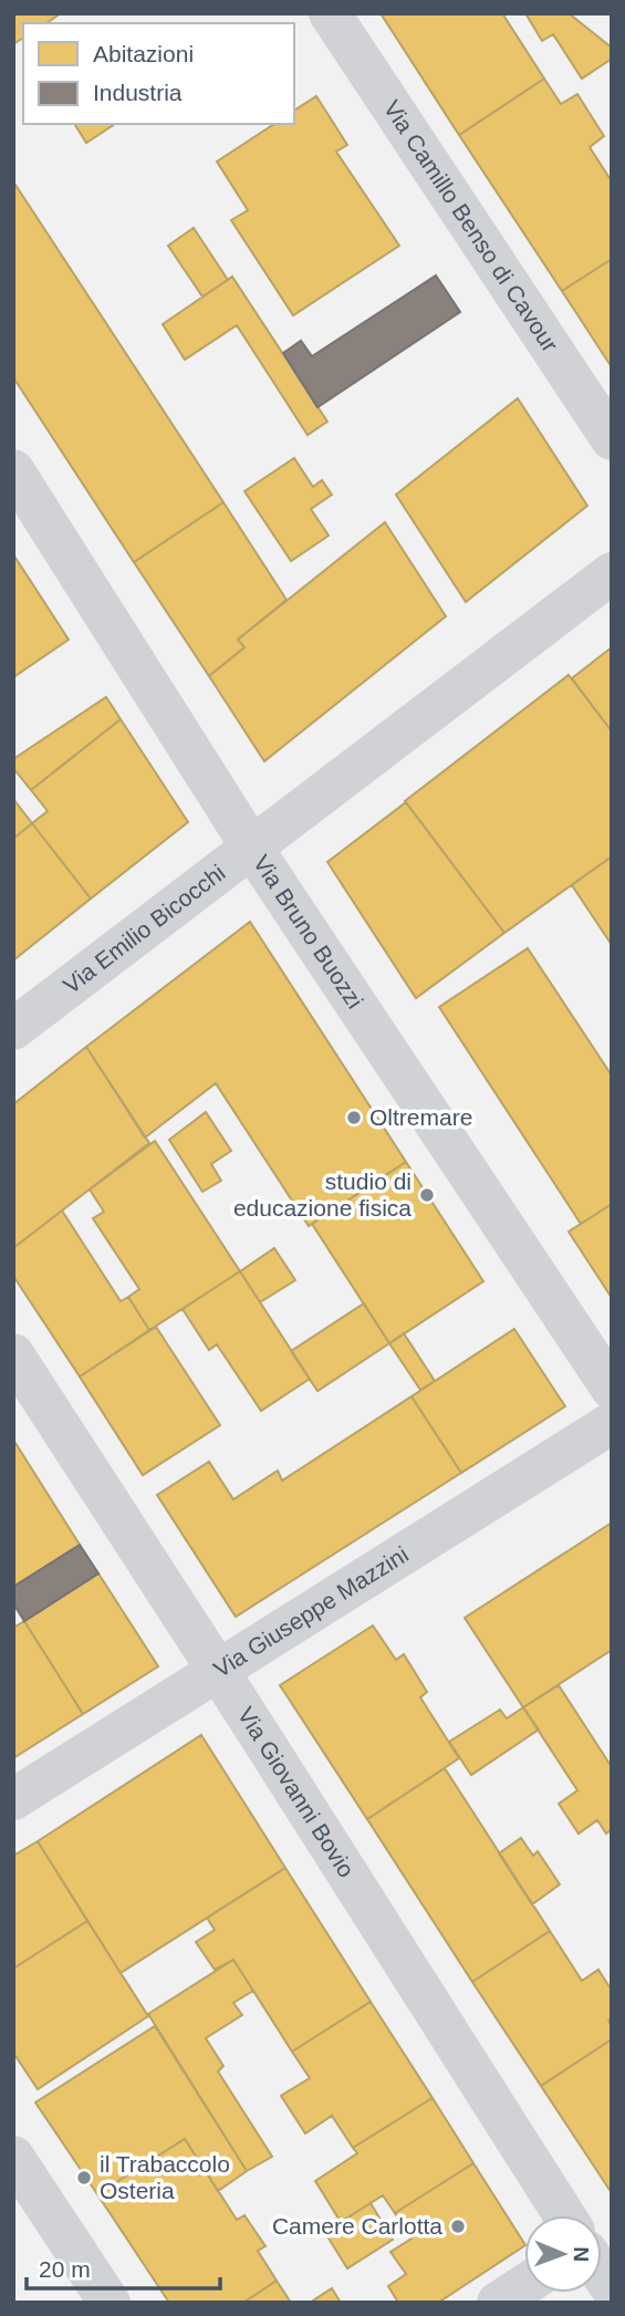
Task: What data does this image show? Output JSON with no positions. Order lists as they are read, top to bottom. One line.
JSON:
{"streets":{"street":["Via Camillo Benso di Cavour","Via Emilio Bicocchi","Via Bruno Buozzi","Via Giuseppe Mazzini","Via Giovanni Bovio"]},"crossings":[["Via Emilio Bicocchi","Via Bruno Buozzi"],["Via Giuseppe Mazzini","Via Giovanni Bovio"]],"places":["Oltremare","studio di educazione fisica","il Trabaccolo Osteria","Camere Carlotta"],"legend":["Abitazioni","Industria"],"scale_bar":"20 m","north":"right"}
